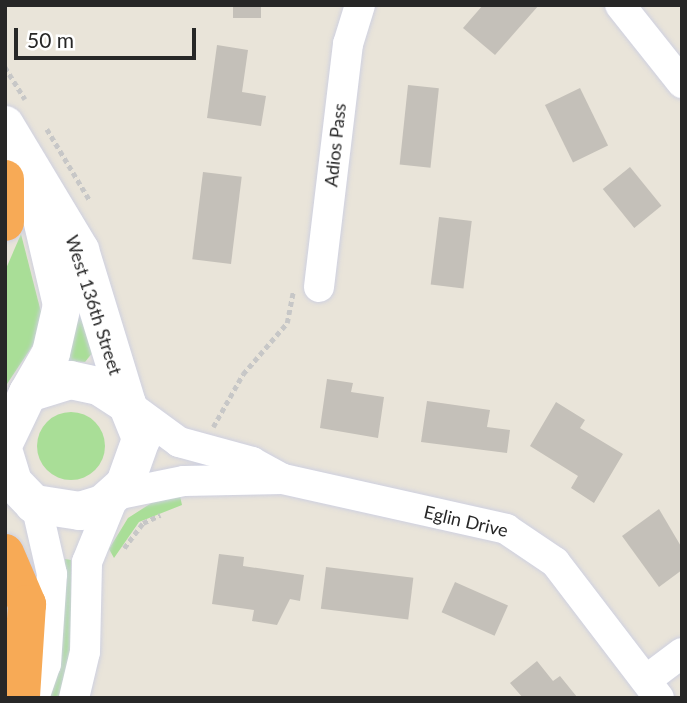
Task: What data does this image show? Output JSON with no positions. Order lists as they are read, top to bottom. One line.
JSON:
{"streets":{"street":["Adios Pass","West 136th Street","Eglin Drive"]},"crossings":[["West 136th Street","Eglin Drive"]],"scale_bar":"50 m"}
